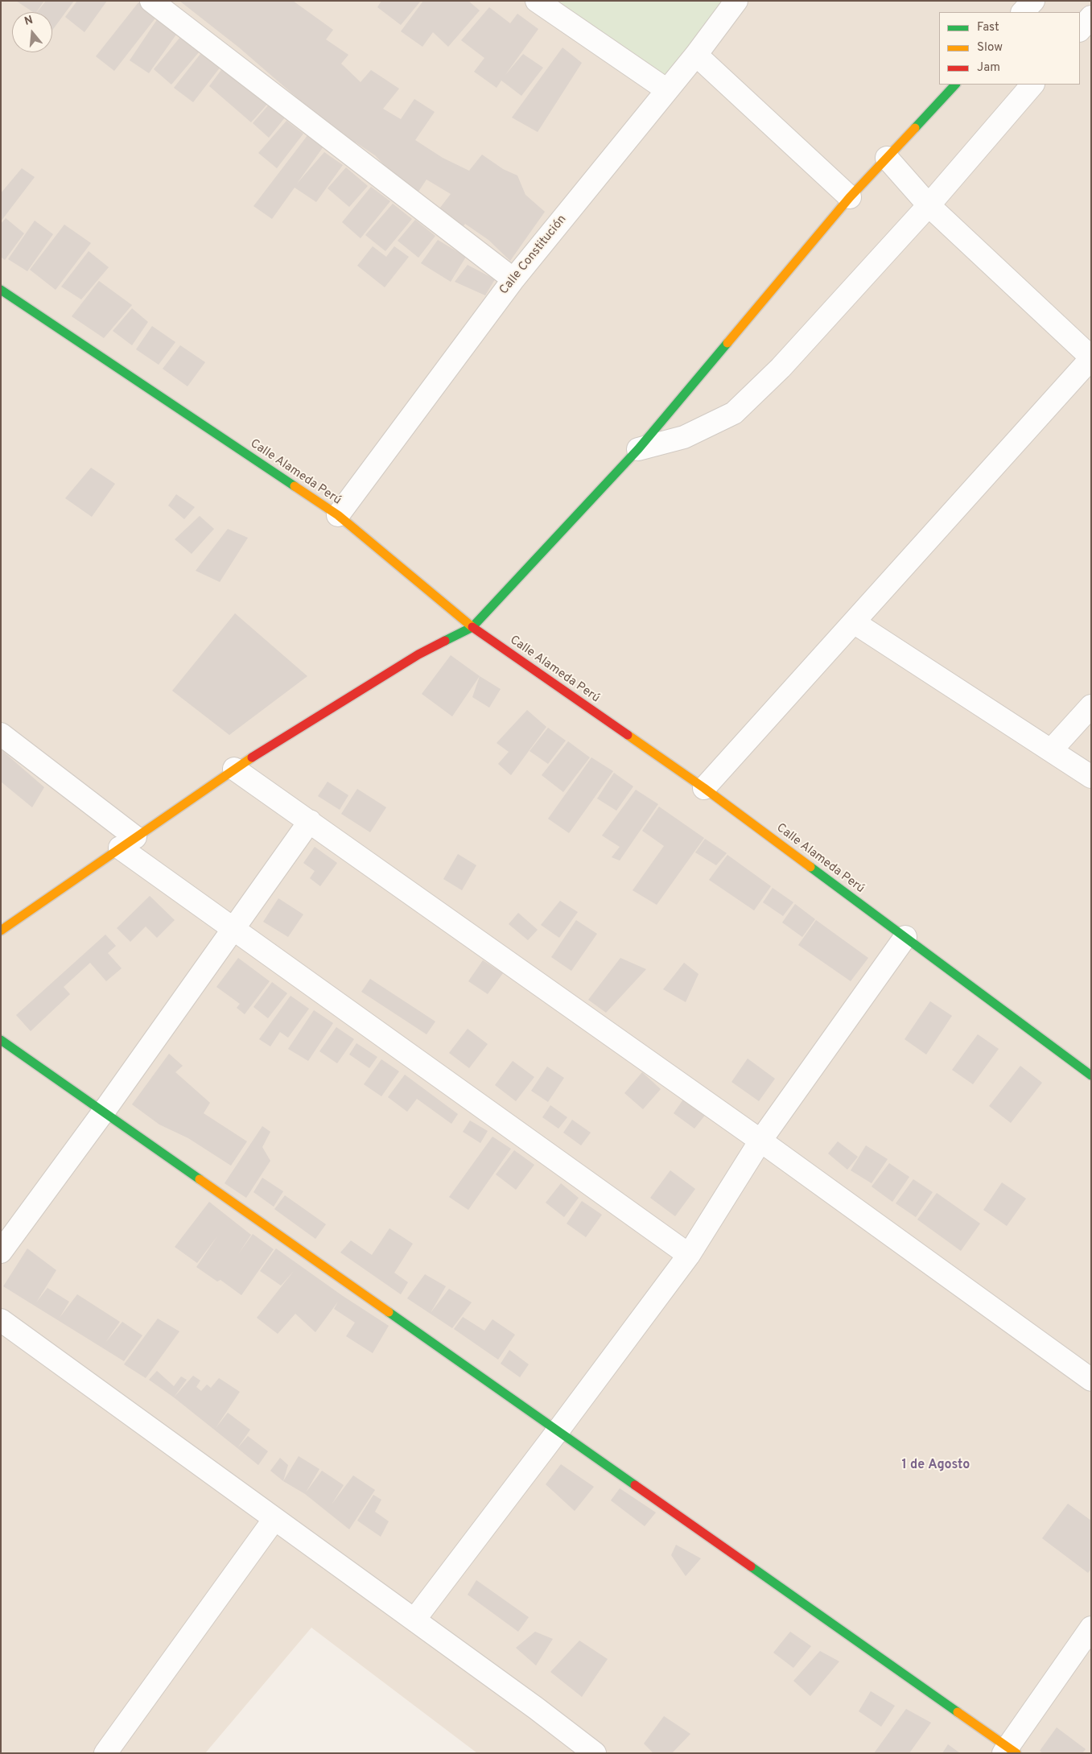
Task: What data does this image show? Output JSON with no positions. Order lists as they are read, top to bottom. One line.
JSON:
{"streets":{"street":["Calle Constitución","Calle Alameda Perú"]},"crossings":[["Calle Constitución","Calle Alameda Perú"]],"districts":["1 de Agosto"],"legend":["Fast","Slow","Jam"],"north":"top"}
